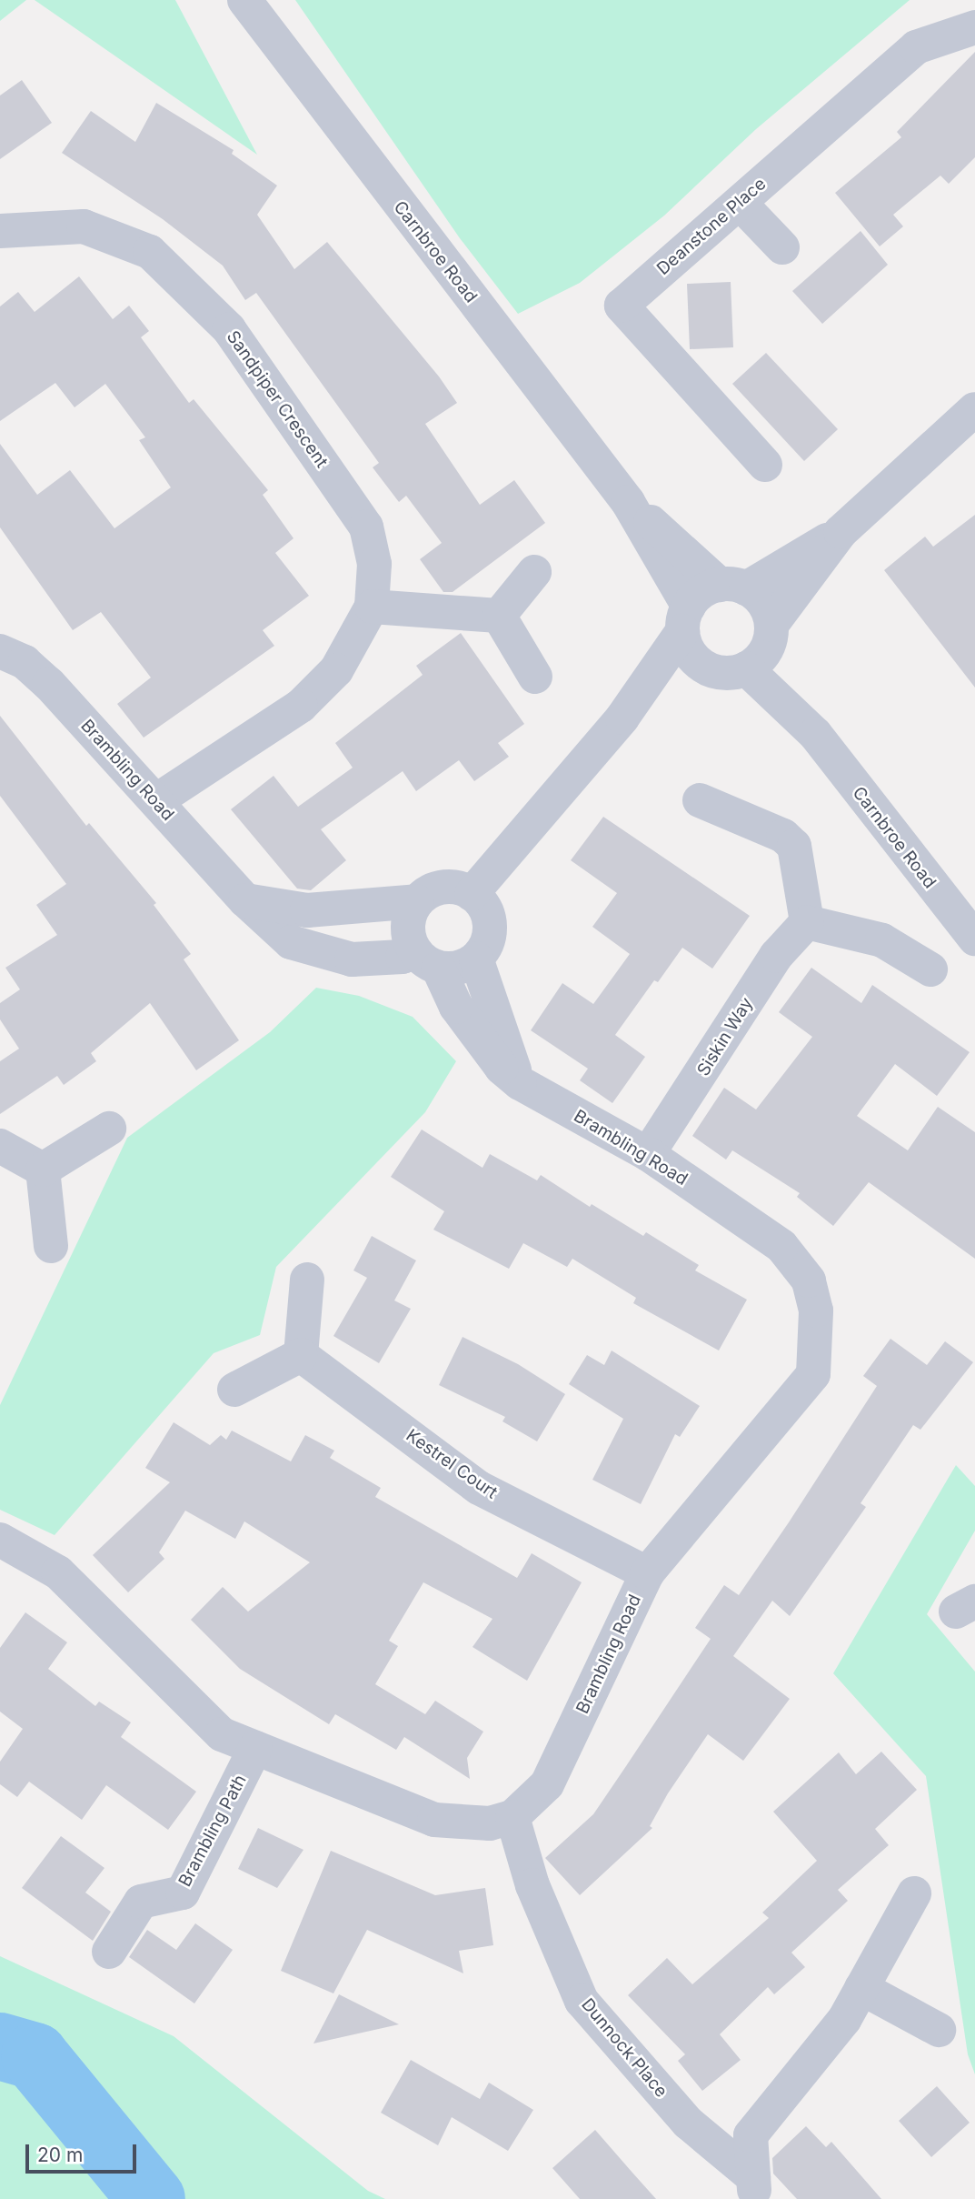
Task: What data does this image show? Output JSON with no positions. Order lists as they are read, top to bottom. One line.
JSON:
{"streets":{"street":["Deanstone Place","Carnbroe Road","Sandpiper Crescent","Brambling Road","Siskin Way","Kestrel Court","Brambling Path","Dunnock Place"]},"crossings":[["Sandpiper Crescent","Brambling Road"],["Brambling Road","Siskin Way"],["Brambling Road","Kestrel Court"],["Brambling Road","Dunnock Place"]],"scale_bar":"20 m"}
